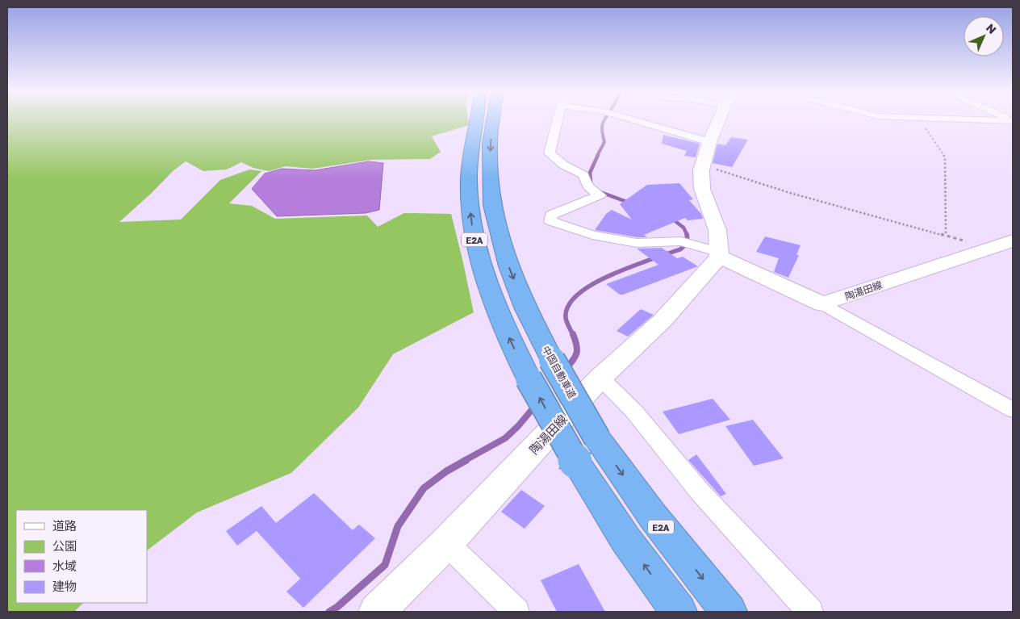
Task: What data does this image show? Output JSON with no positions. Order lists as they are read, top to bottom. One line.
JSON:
{"streets":{"highway":["E2A","中国自動車道"],"main road":["陶湯田線"]},"legend":["道路","公園","水域","建物"],"north":"top right"}
